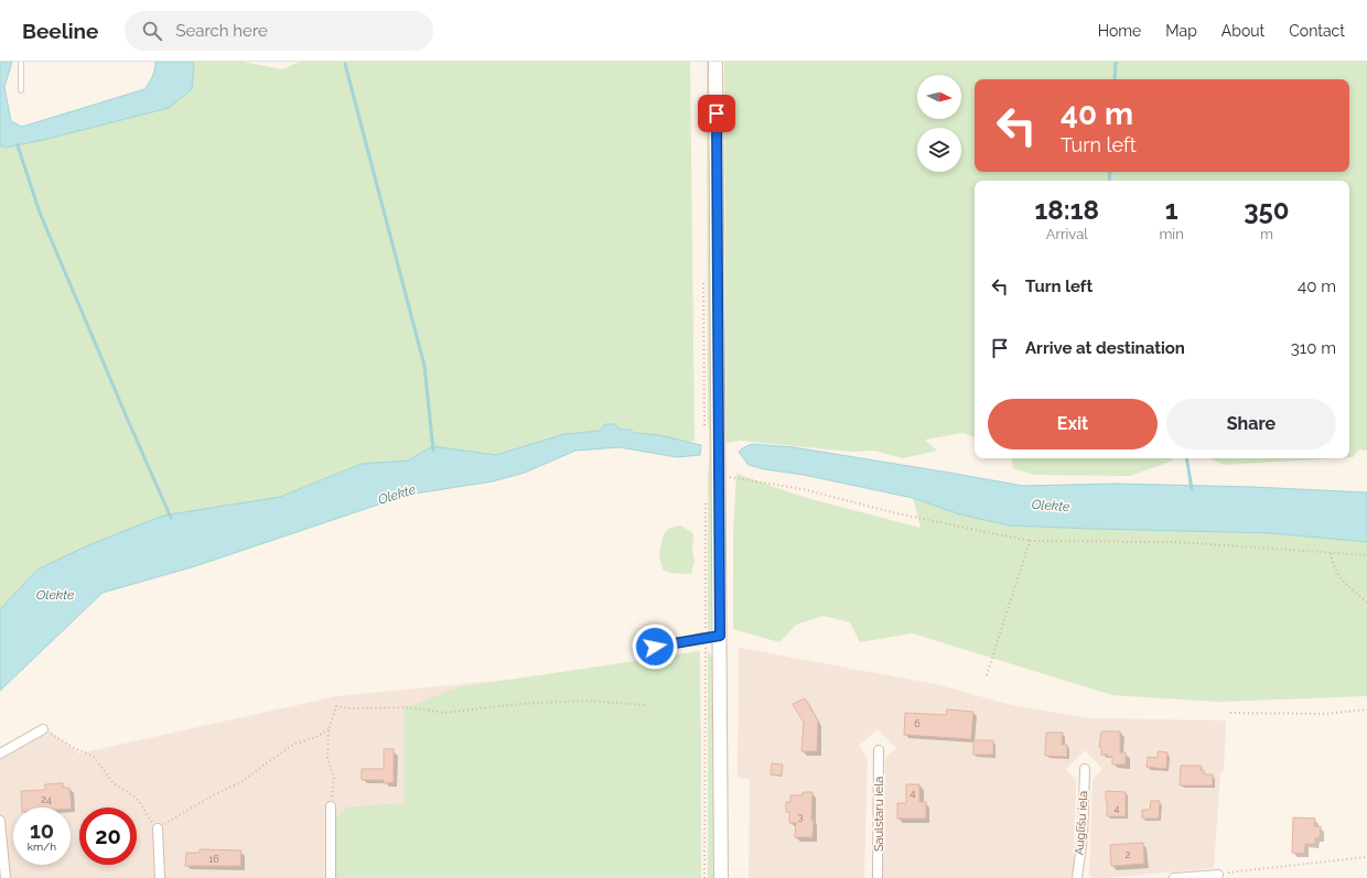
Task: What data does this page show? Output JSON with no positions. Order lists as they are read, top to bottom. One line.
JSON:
{"streets":{"street":["Saulstaru iela","Auglīšu iela"]},"water":["Olekte"],"house_numbers":["6","4","24","4","3","2","16"],"north":"right","page":{"header":"Beeline","search":"Search here","nav":["Home","Map","About","Contact"],"turn":["40 m","Turn left"],"eta":["18:18","Arrival","1","min","350","m"],"list":[{"name":"Turn left","value":"40 m"},{"name":"Arrive at destination","value":"310 m"}],"buttons":["Exit","Share"],"speed":"10 km/h","limit":"20"}}
